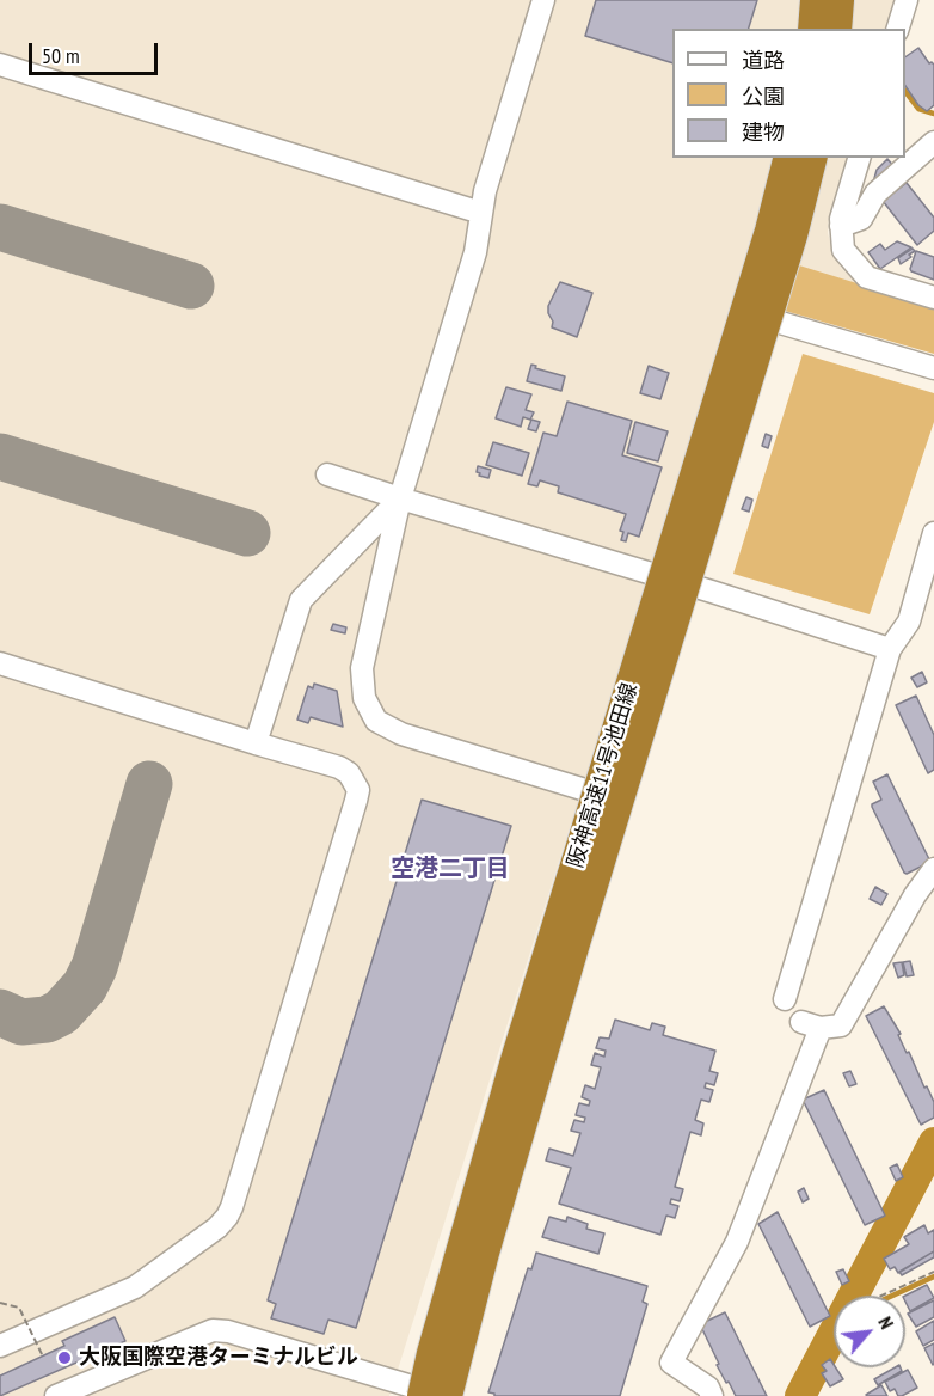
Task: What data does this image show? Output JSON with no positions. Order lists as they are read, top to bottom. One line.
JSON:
{"streets":{"highway":["阪神高速11号池田線"]},"districts":["空港二丁目"],"places":["大阪国際空港ターミナルビル"],"legend":["道路","公園","建物"],"scale_bar":"50 m","north":"top right"}
